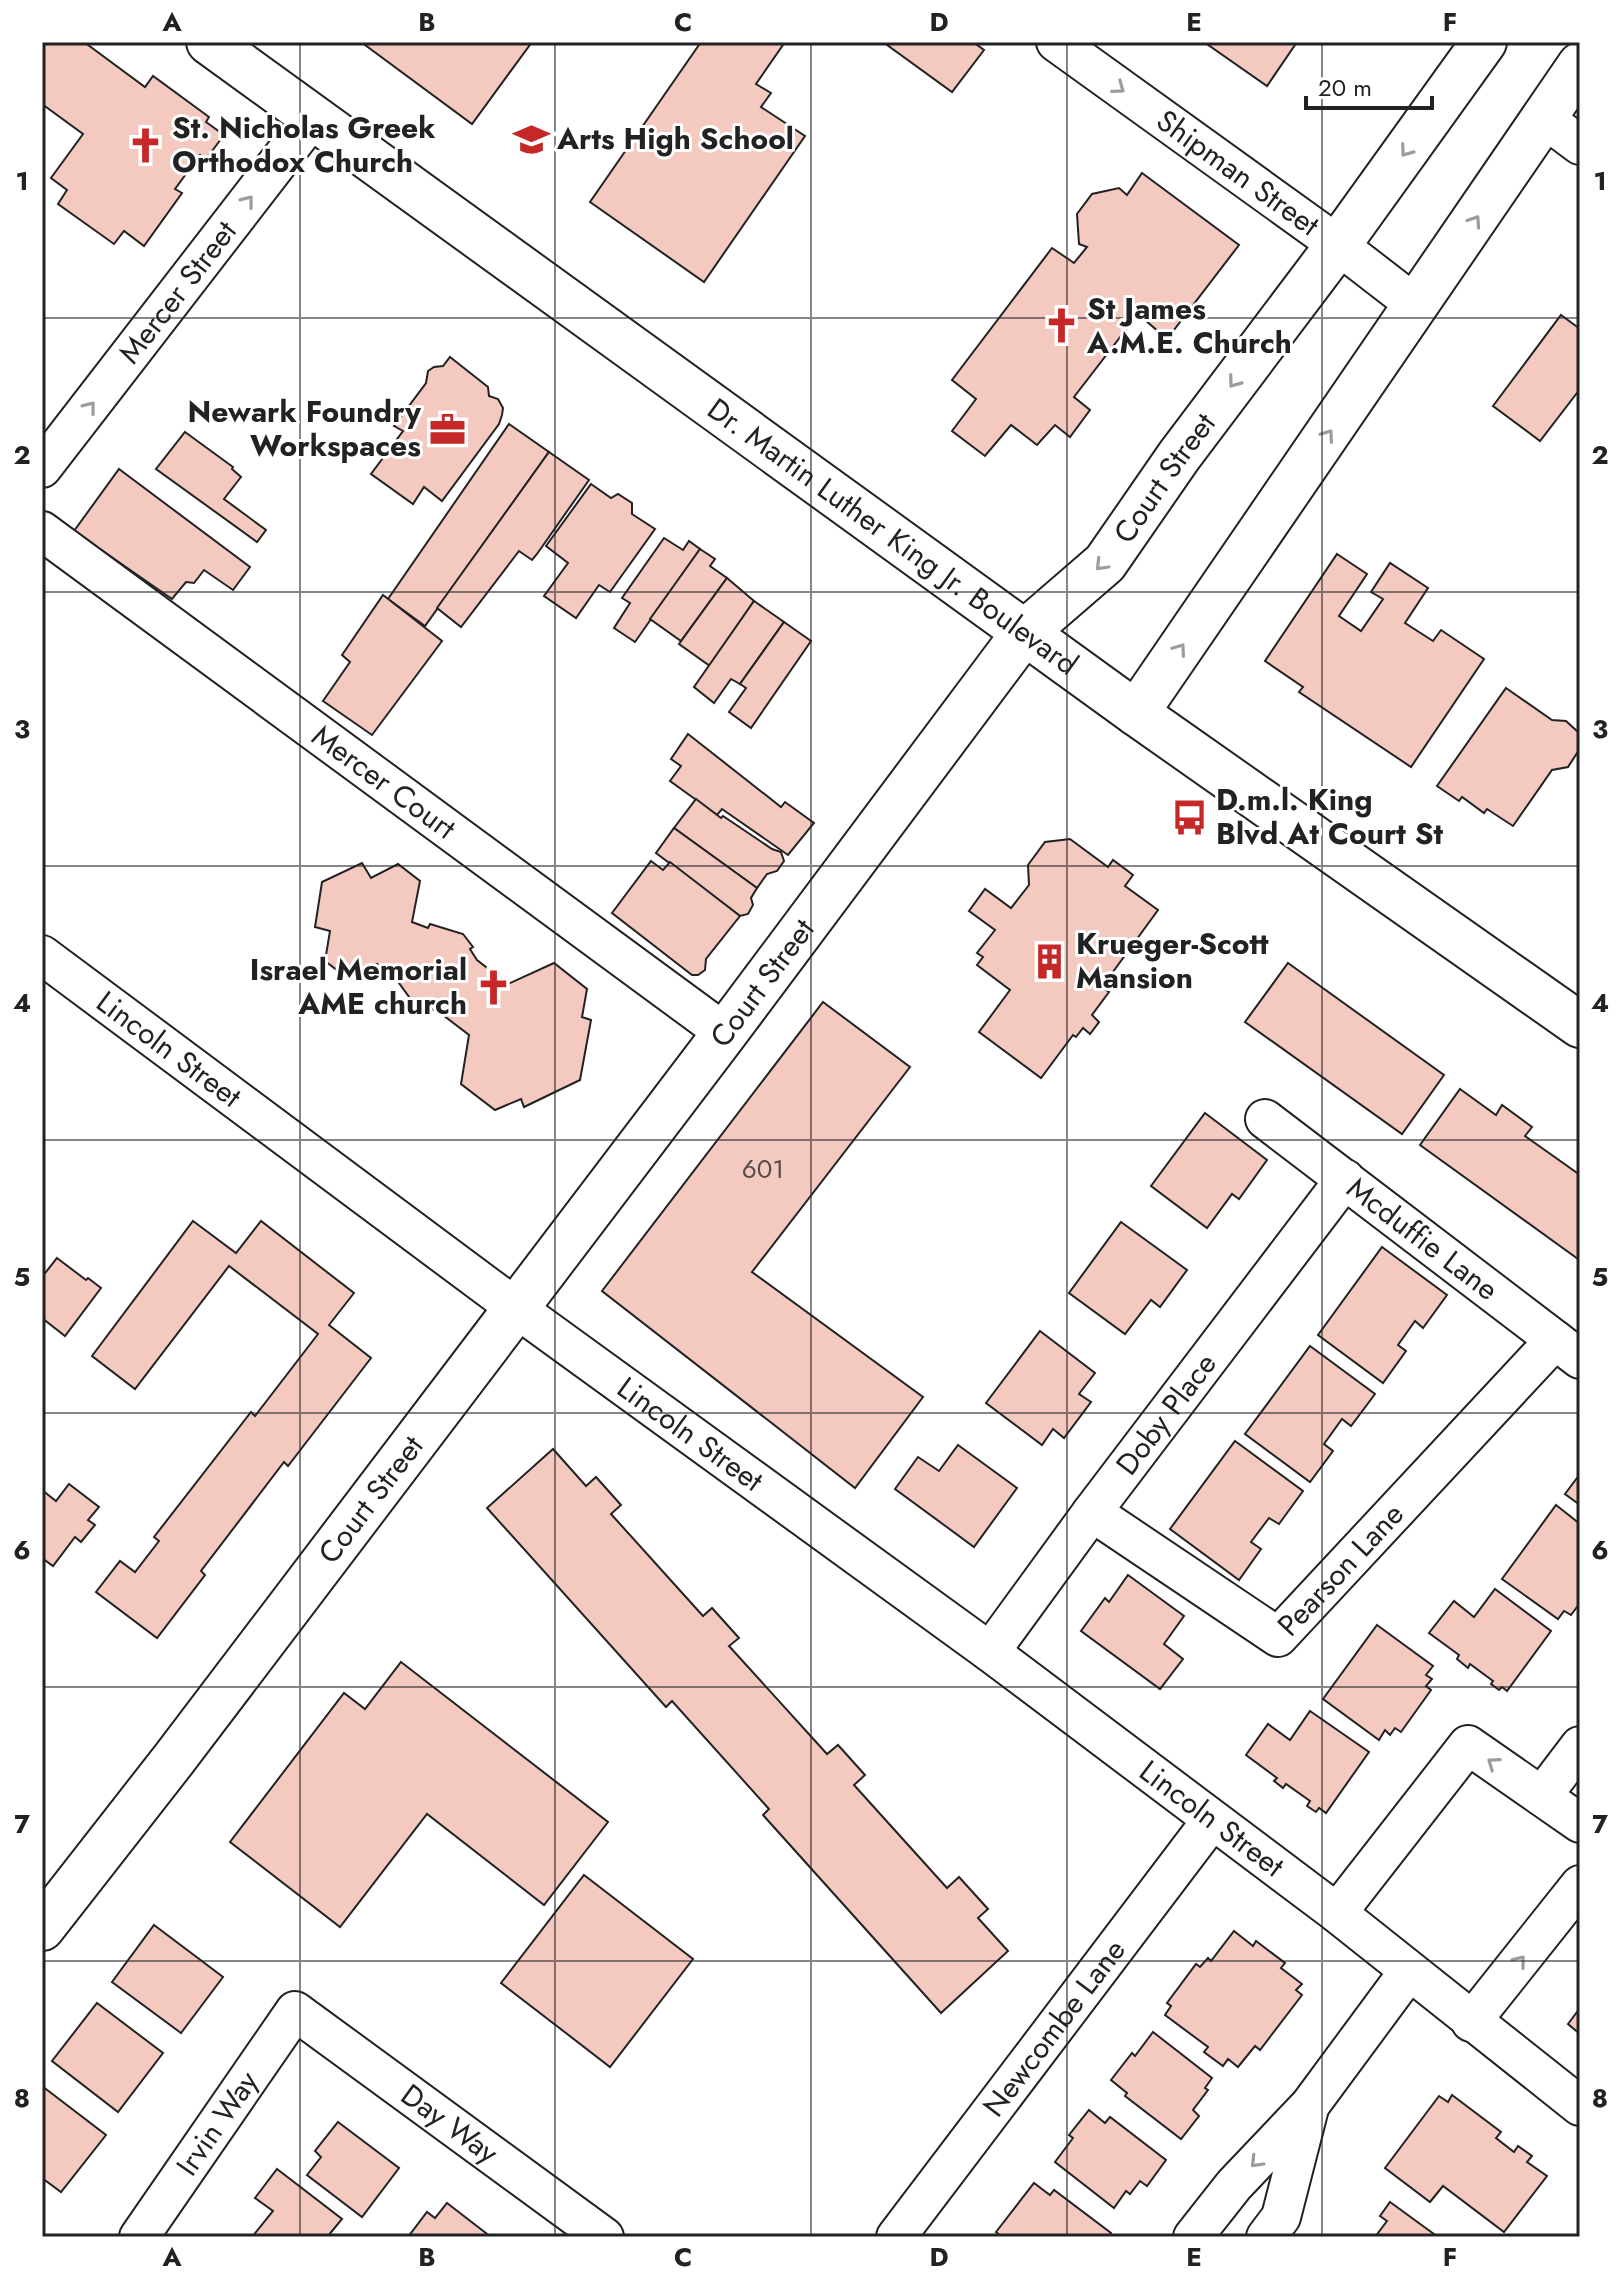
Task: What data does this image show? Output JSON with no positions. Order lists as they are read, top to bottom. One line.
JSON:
{"streets":{"street":["Shipman Street","Mercer Street","Court Street","Dr. Martin Luther King Jr. Boulevard","Mercer Court","Lincoln Street","Mcduffie Lane","Doby Place","Pearson Lane","Newcombe Lane","Irvin Way","Day Way"]},"crossings":[["Shipman Street","Court Street"],["Mercer Street","Dr. Martin Luther King Jr. Boulevard"],["Court Street","Dr. Martin Luther King Jr. Boulevard"],["Court Street","Mercer Court"],["Court Street","Lincoln Street"],["Lincoln Street","Doby Place"],["Lincoln Street","Newcombe Lane"],["Mcduffie Lane","Doby Place"],["Mcduffie Lane","Pearson Lane"],["Doby Place","Pearson Lane"],["Irvin Way","Day Way"]],"one_way":["Shipman Street","Mercer Street"],"places":{"school or university":["Arts High School"],"church":["St. Nicholas Greek Orthodox Church","St James A.M.E. Church","Israel Memorial AME church"],"office":["Newark Foundry Workspaces"],"bus stop":["D.m.l. King Blvd At Court St"],"building":["Krueger-Scott Mansion"]},"house_numbers":["601"],"scale_bar":"20 m","grid":{"columns":["A","B","C","D","E","F"],"rows":["1","2","3","4","5","6","7","8"]}}
